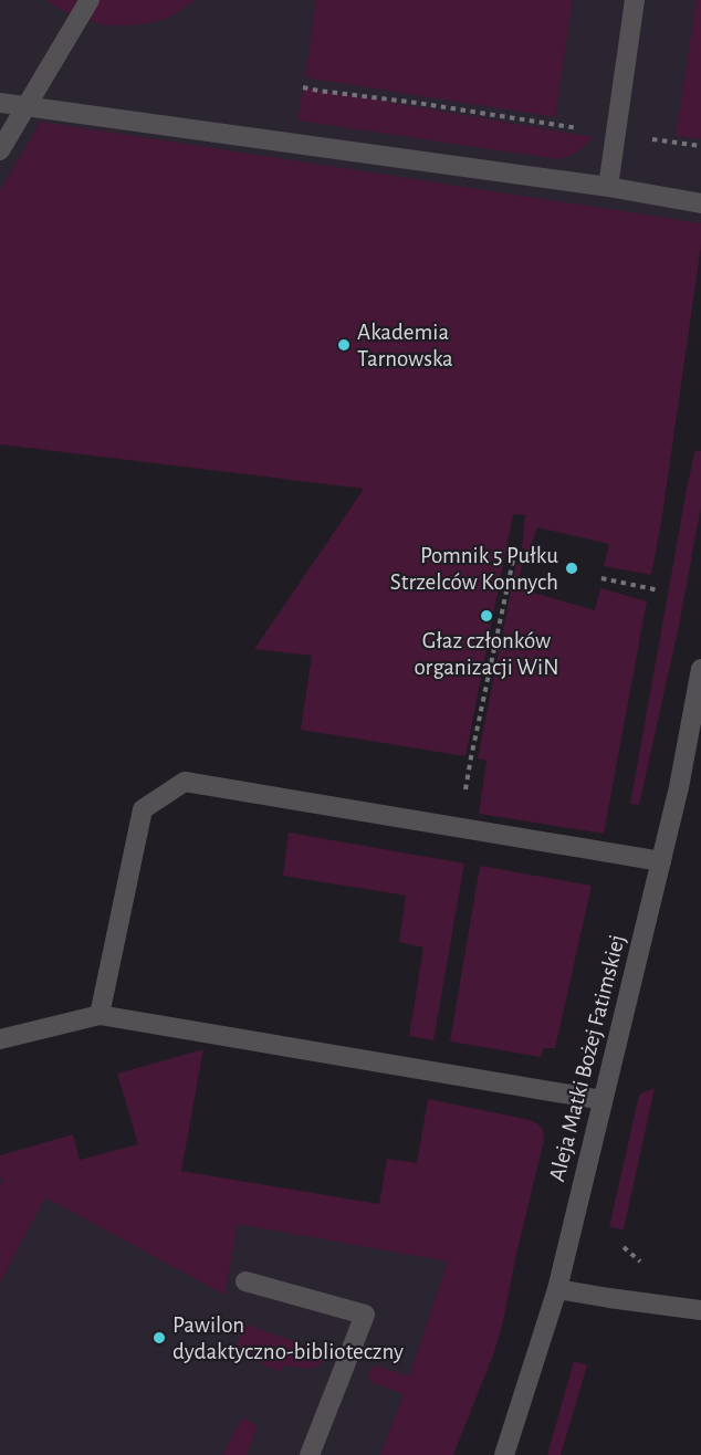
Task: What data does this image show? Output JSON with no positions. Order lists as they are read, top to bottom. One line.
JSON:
{"streets":{"street":["Aleja Matki Bożej Fatimskiej"]},"places":["Akademia Tarnowska","Pomnik 5 Pułku Strzelców Konnych","Głaz członków organizacji WiN","Pawilon dydaktyczno-biblioteczny"]}
